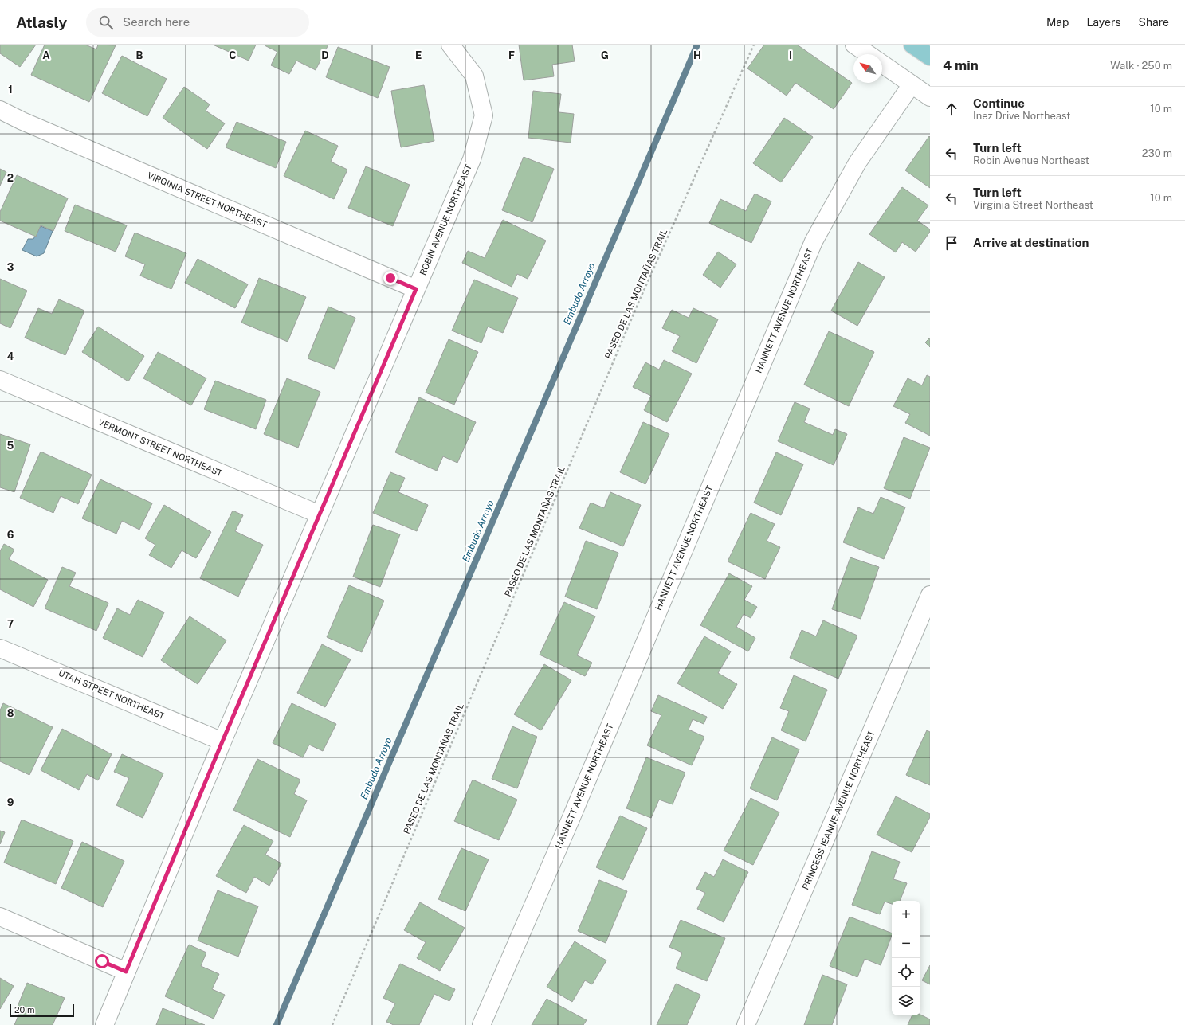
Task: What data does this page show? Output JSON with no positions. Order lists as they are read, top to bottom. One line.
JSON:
{"streets":{"street":["VIRGINIA STREET NORTHEAST","ROBIN AVENUE NORTHEAST","HANNETT AVENUE NORTHEAST","VERMONT STREET NORTHEAST","UTAH STREET NORTHEAST","PRINCESS JEANNE AVENUE NORTHEAST"],"path":["PASEO DE LAS MONTAÑAS TRAIL"]},"crossings":[["VIRGINIA STREET NORTHEAST","ROBIN AVENUE NORTHEAST"],["ROBIN AVENUE NORTHEAST","VERMONT STREET NORTHEAST"],["ROBIN AVENUE NORTHEAST","UTAH STREET NORTHEAST"]],"water":["Embudo Arroyo"],"scale_bar":"20 m","north":"top left","page":{"header":"Atlasly","search":"Search here","nav":["Map","Layers","Share"],"heading":["4 min","Walk · 250 m"],"list":[["Continue","Inez Drive Northeast","10 m"],["Turn left","Robin Avenue Northeast","230 m"],["Turn left","Virginia Street Northeast","10 m"],"Arrive at destination"],"map_buttons":["+","−"],"scale":"20 m"},"grid":{"columns":["A","B","C","D","E","F","G","H","I"],"rows":["1","2","3","4","5","6","7","8","9"]}}
